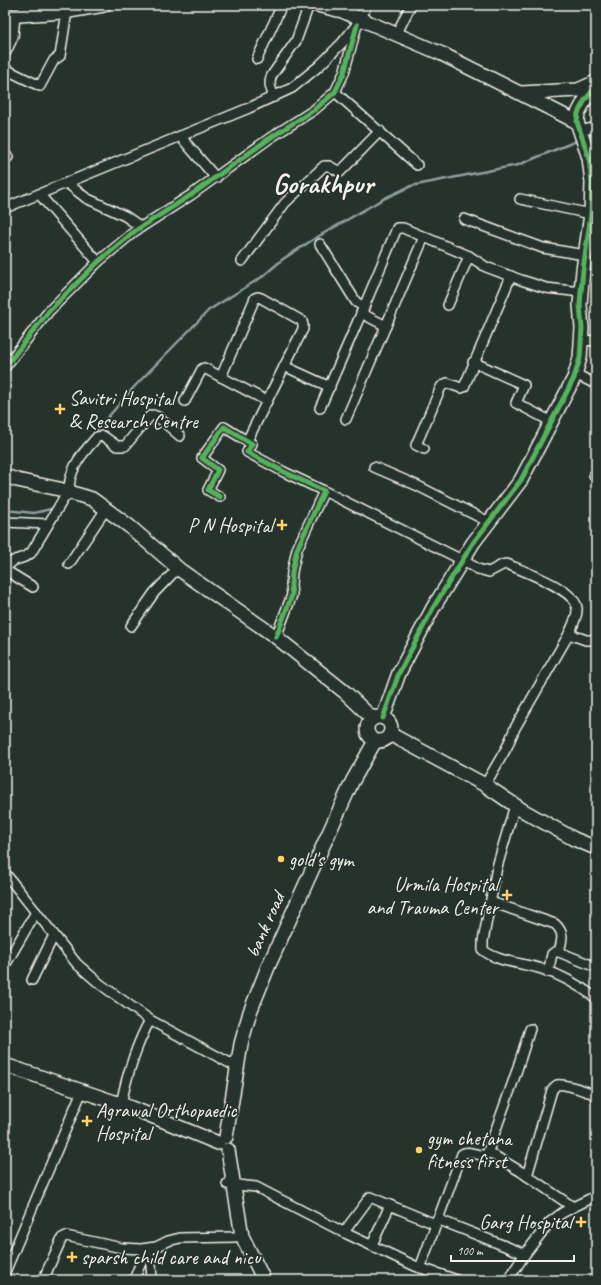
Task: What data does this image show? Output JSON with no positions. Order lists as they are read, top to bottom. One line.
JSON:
{"streets":{"main road":["bank road"]},"districts":["Gorakhpur"],"places":{"health":["Savitri Hospital & Research Centre","P N Hospital","Urmila Hospital and Trauma Center","Agrawal Orthopaedic Hospital","Garg Hospital","sparsh child care and nicu"],"other":["gold's gym","gym chetana fitness first"]},"scale_bar":"100 m"}
